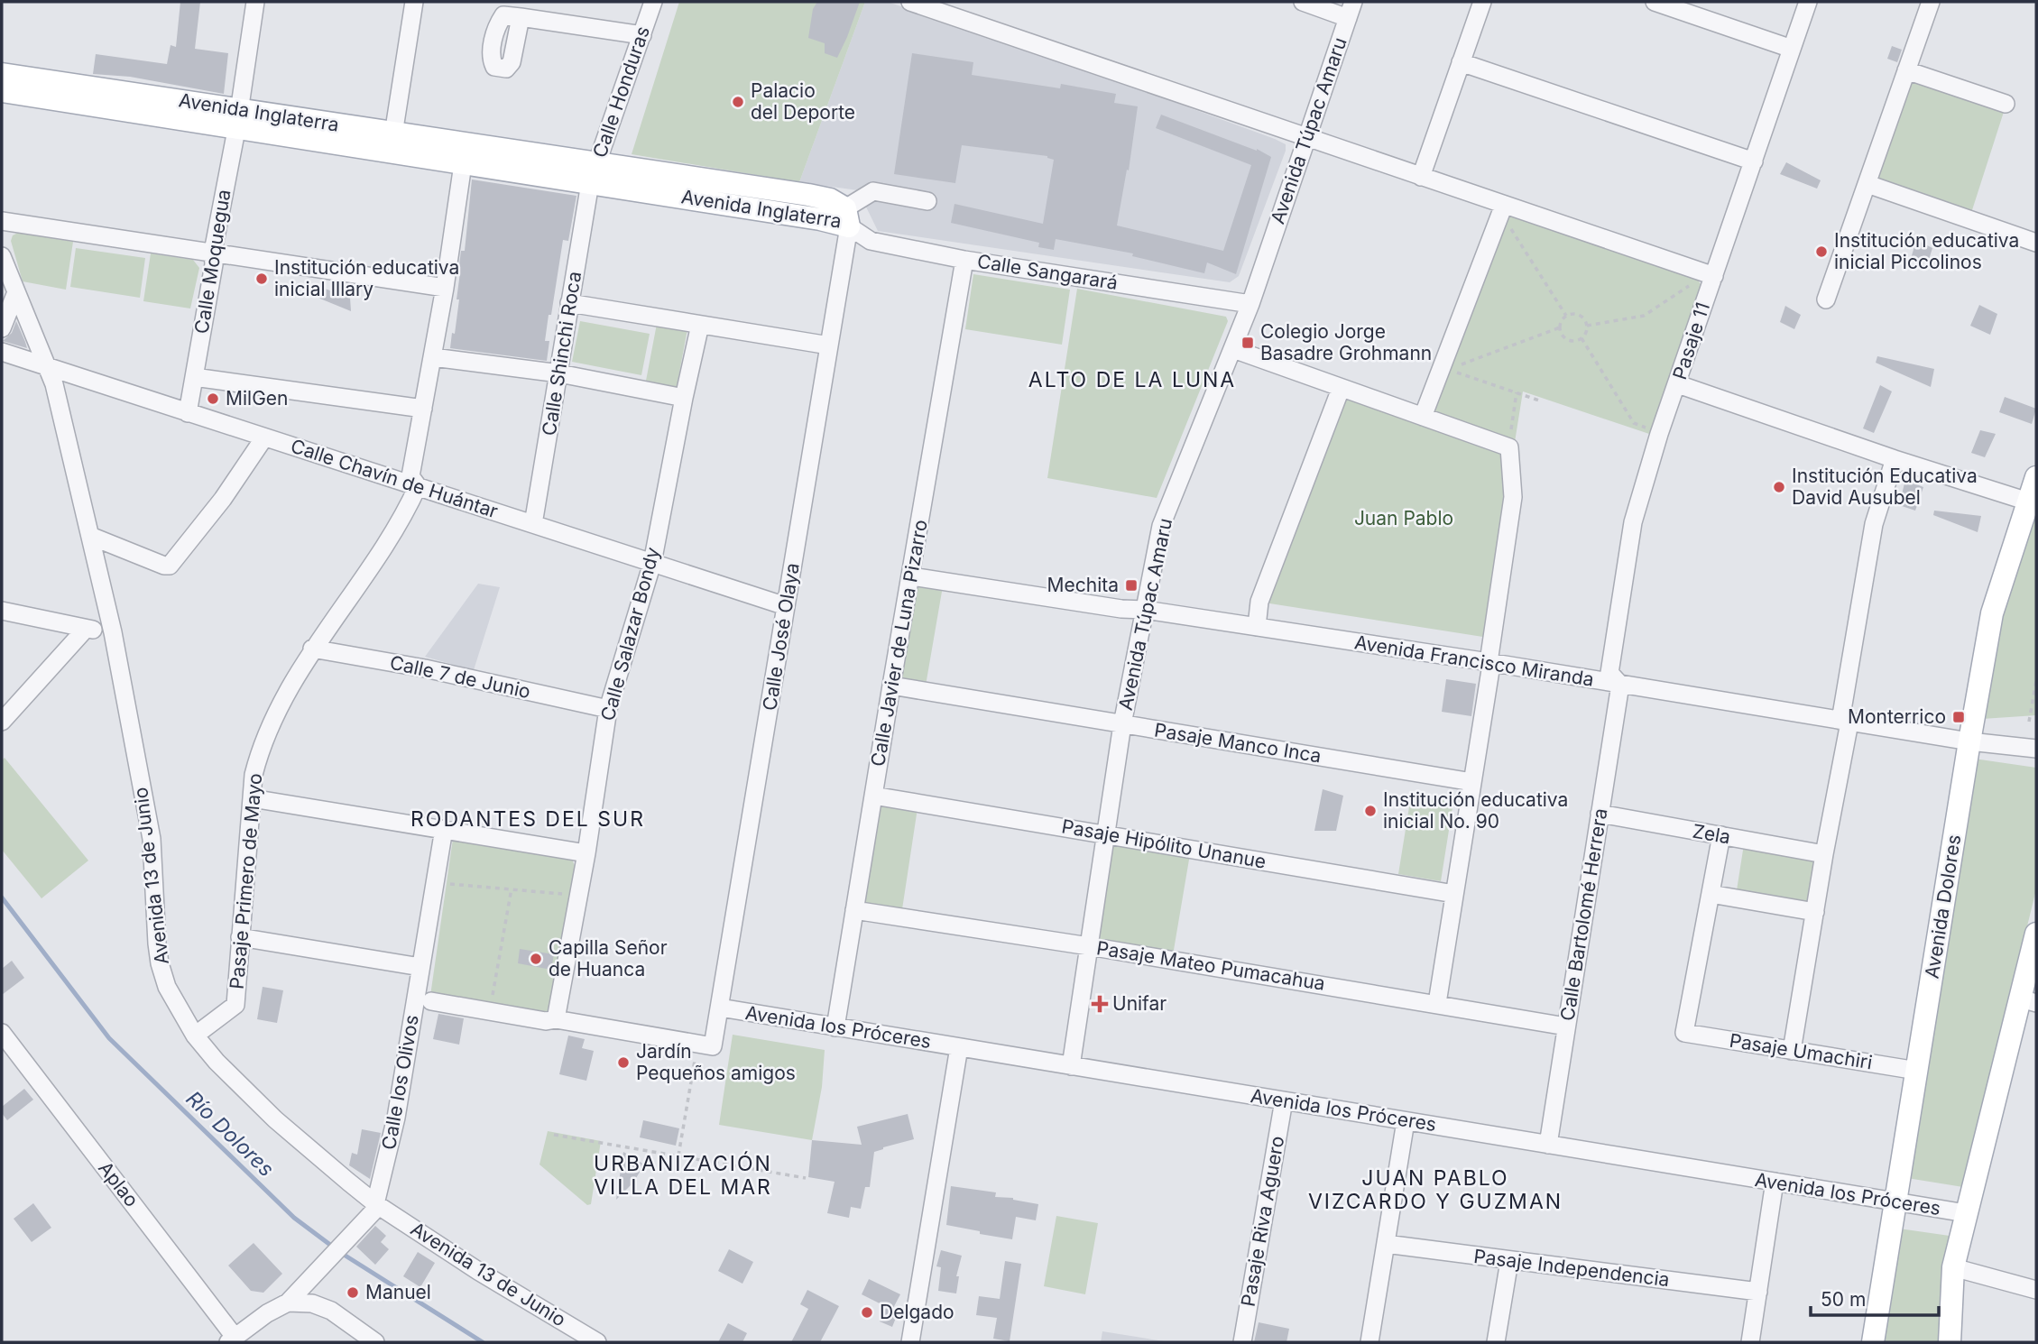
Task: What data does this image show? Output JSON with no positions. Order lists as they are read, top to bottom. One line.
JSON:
{"streets":{"main road":["Avenida Inglaterra","Avenida Dolores"],"street":["Calle Honduras","Avenida Túpac Amaru","Calle Moquegua","Calle Sangarará","Pasaje 11","Calle Shinchi Roca","Calle Chavín de Huántar","Calle Salazar Bondy","Calle José Olaya","Calle Javier de Luna Pizarro","Avenida Francisco Miranda","Calle 7 de Junio","Pasaje Manco Inca","Zela","Pasaje Hipólito Unanue","Avenida 13 de Junio","Pasaje Primero de Mayo","Calle Bartolomé Herrera","Pasaje Mateo Pumacahua","Avenida los Próceres","Pasaje Umachiri","Calle los Olivos","Aplao","Pasaje Riva Aguero","Pasaje Independencia"]},"crossings":[["Calle Honduras","Avenida Inglaterra"],["Calle Honduras","Calle Shinchi Roca"],["Avenida Inglaterra","Calle Moquegua"],["Avenida Inglaterra","Calle Sangarará"],["Avenida Inglaterra","Calle Shinchi Roca"],["Avenida Inglaterra","Calle José Olaya"],["Avenida Túpac Amaru","Calle Sangarará"],["Avenida Túpac Amaru","Avenida Francisco Miranda"],["Avenida Túpac Amaru","Pasaje Manco Inca"],["Avenida Túpac Amaru","Pasaje Hipólito Unanue"],["Avenida Túpac Amaru","Pasaje Mateo Pumacahua"],["Avenida Túpac Amaru","Avenida los Próceres"],["Calle Moquegua","Calle Chavín de Huántar"],["Calle Sangarará","Calle José Olaya"],["Calle Sangarará","Calle Javier de Luna Pizarro"],["Pasaje 11","Avenida Francisco Miranda"],["Pasaje 11","Calle Bartolomé Herrera"],["Calle Shinchi Roca","Calle Chavín de Huántar"],["Calle Chavín de Huántar","Calle Salazar Bondy"],["Calle Chavín de Huántar","Calle José Olaya"],["Calle Chavín de Huántar","Avenida 13 de Junio"],["Calle Chavín de Huántar","Pasaje Primero de Mayo"],["Calle Salazar Bondy","Calle 7 de Junio"],["Calle José Olaya","Avenida los Próceres"],["Calle Javier de Luna Pizarro","Avenida Francisco Miranda"],["Calle Javier de Luna Pizarro","Pasaje Manco Inca"],["Calle Javier de Luna Pizarro","Pasaje Hipólito Unanue"],["Calle Javier de Luna Pizarro","Pasaje Mateo Pumacahua"],["Calle Javier de Luna Pizarro","Avenida los Próceres"],["Avenida Francisco Miranda","Avenida Dolores"],["Avenida Francisco Miranda","Calle Bartolomé Herrera"],["Calle 7 de Junio","Pasaje Primero de Mayo"],["Zela","Calle Bartolomé Herrera"],["Avenida 13 de Junio","Pasaje Primero de Mayo"],["Avenida 13 de Junio","Calle los Olivos"],["Avenida Dolores","Avenida los Próceres"],["Avenida Dolores","Pasaje Umachiri"],["Calle Bartolomé Herrera","Pasaje Mateo Pumacahua"],["Calle Bartolomé Herrera","Avenida los Próceres"],["Avenida los Próceres","Pasaje Riva Aguero"]],"districts":["ALTO DE LA LUNA","RODANTES DEL SUR","URBANIZACIÓN VILLA DEL MAR","JUAN PABLO VIZCARDO Y GUZMAN"],"water":["Río Dolores"],"parks":["Juan Pablo"],"places":{"other":["Palacio del Deporte","Institución educativa inicial Piccolinos","Institución educativa inicial Illary","MilGen","Institución Educativa David Ausubel","Institución educativa inicial No. 90","Capilla Señor de Huanca","Jardín Pequeños amigos","Manuel","Delgado"],"transit":["Colegio Jorge Basadre Grohmann","Mechita","Monterrico"],"health":["Unifar"]},"scale_bar":"50 m"}
